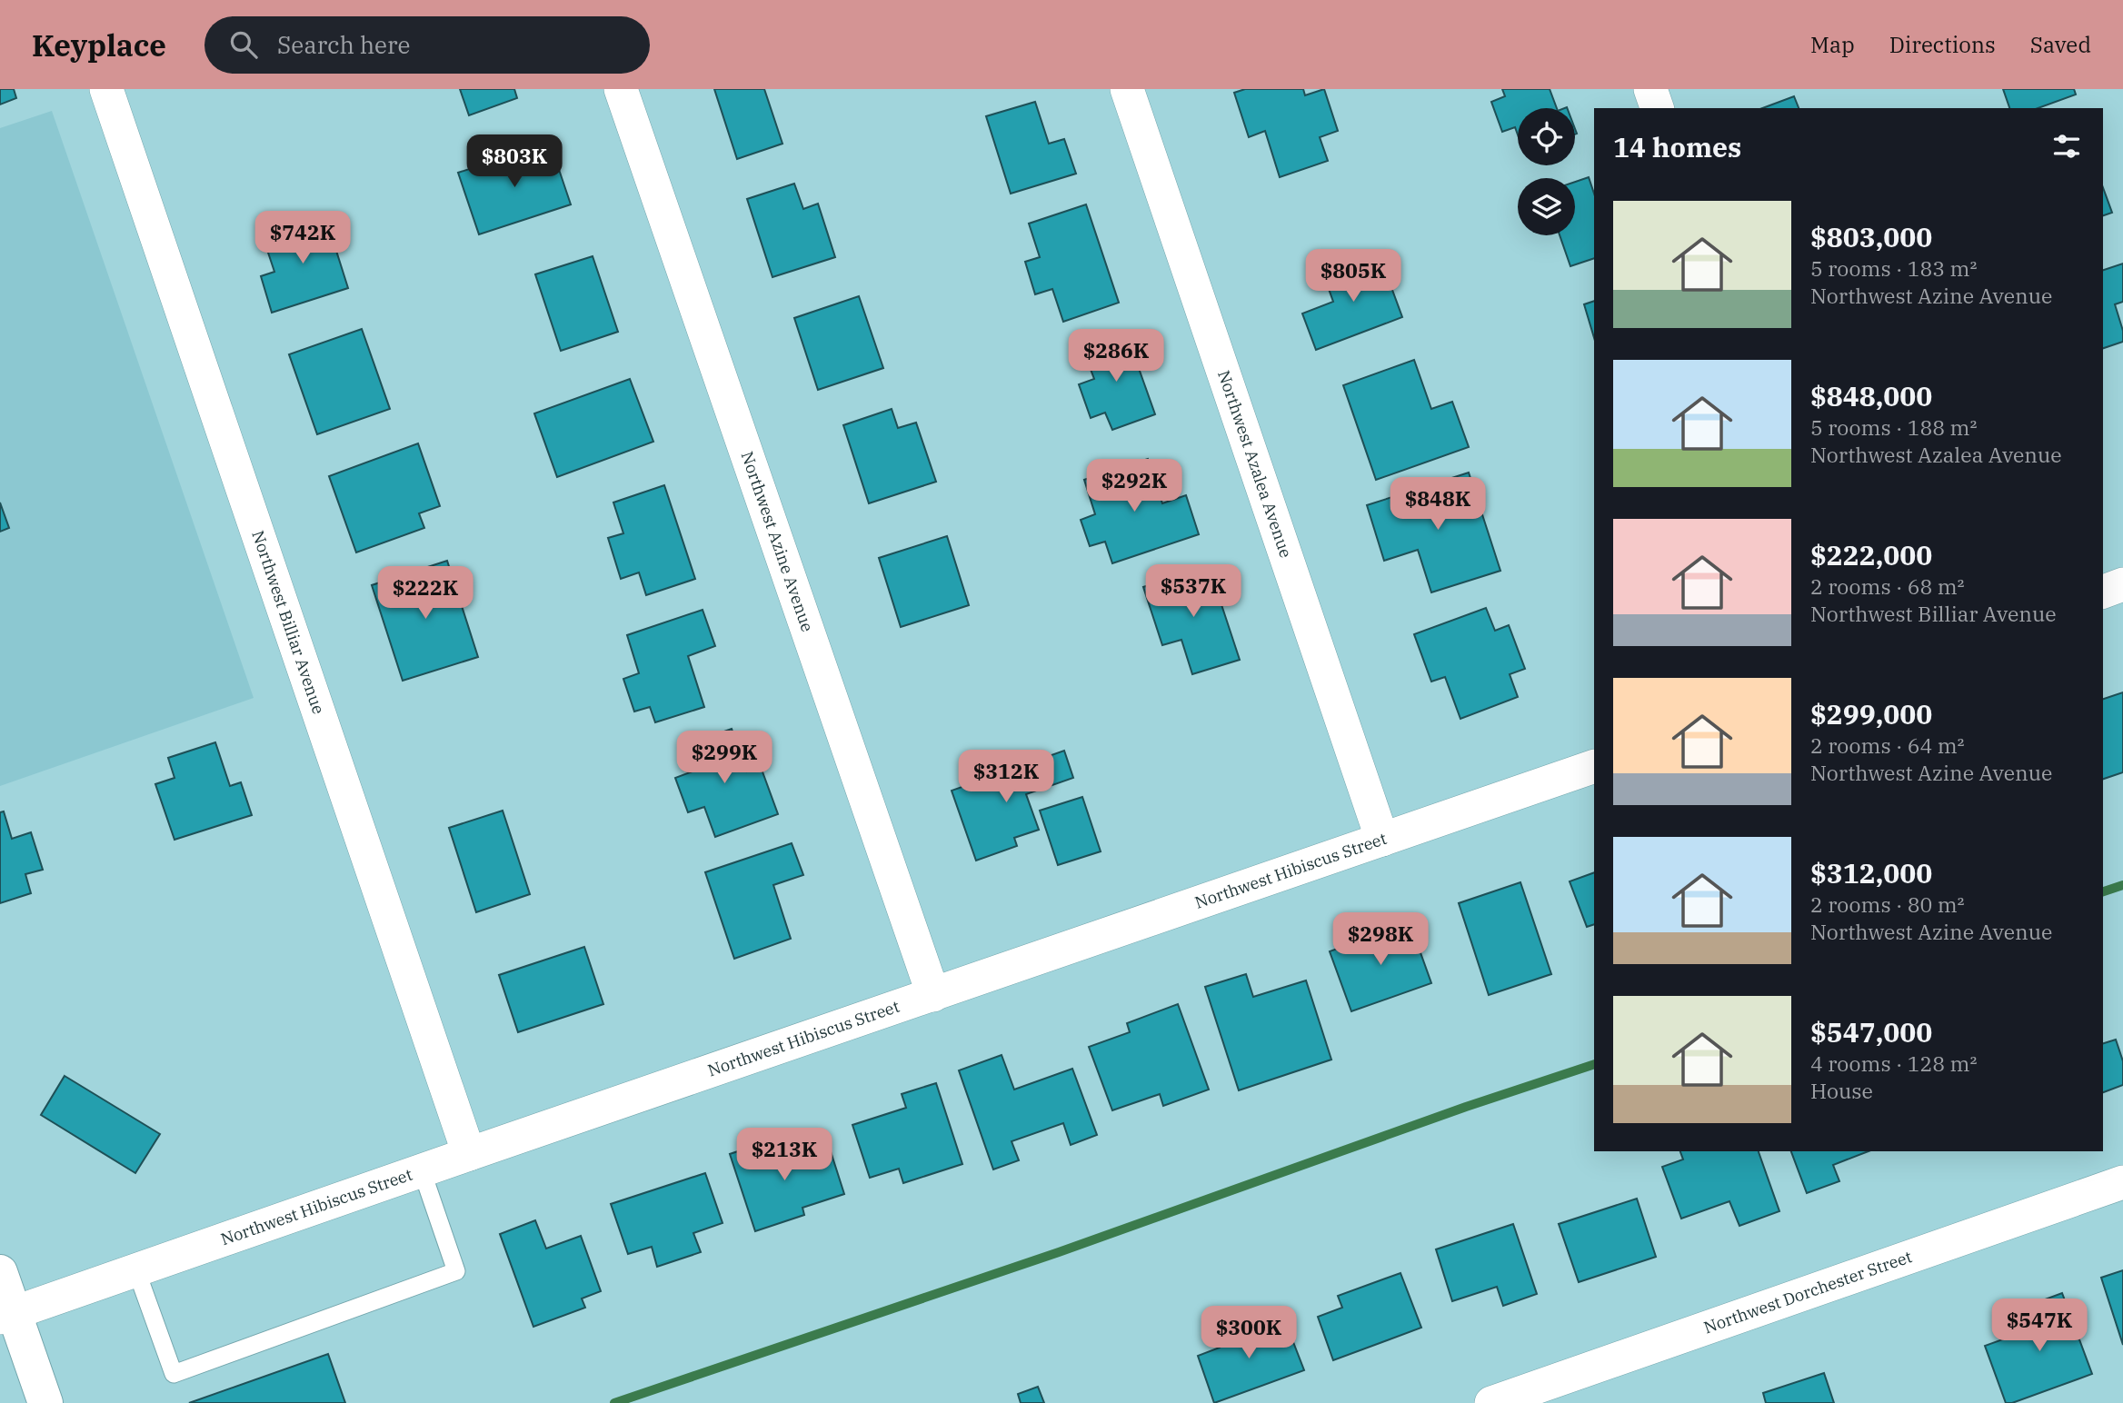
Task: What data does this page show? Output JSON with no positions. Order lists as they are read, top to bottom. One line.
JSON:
{"streets":{"street":["Northwest Azalea Avenue","Northwest Azine Avenue","Northwest Billiar Avenue","Northwest Hibiscus Street","Northwest Dorchester Street"]},"crossings":[["Northwest Azalea Avenue","Northwest Hibiscus Street"],["Northwest Azine Avenue","Northwest Hibiscus Street"],["Northwest Billiar Avenue","Northwest Hibiscus Street"]],"page":{"header":"Keyplace","search":"Search here","nav":["Map","Directions","Saved"],"heading":"14 homes","price":["$803K","$742K","$805K","$286K","$292K","$848K","$537K","$222K","$299K","$312K","$298K","$213K","$547K","$300K"],"list":[{"name":"$803,000","note":"5 rooms · 183 m² · Northwest Azine Avenue"},{"name":"$848,000","note":"5 rooms · 188 m² · Northwest Azalea Avenue"},{"name":"$222,000","note":"2 rooms · 68 m² · Northwest Billiar Avenue"},{"name":"$299,000","note":"2 rooms · 64 m² · Northwest Azine Avenue"},{"name":"$312,000","note":"2 rooms · 80 m² · Northwest Azine Avenue"},{"name":"$547,000","note":"4 rooms · 128 m² · House"}]}}
